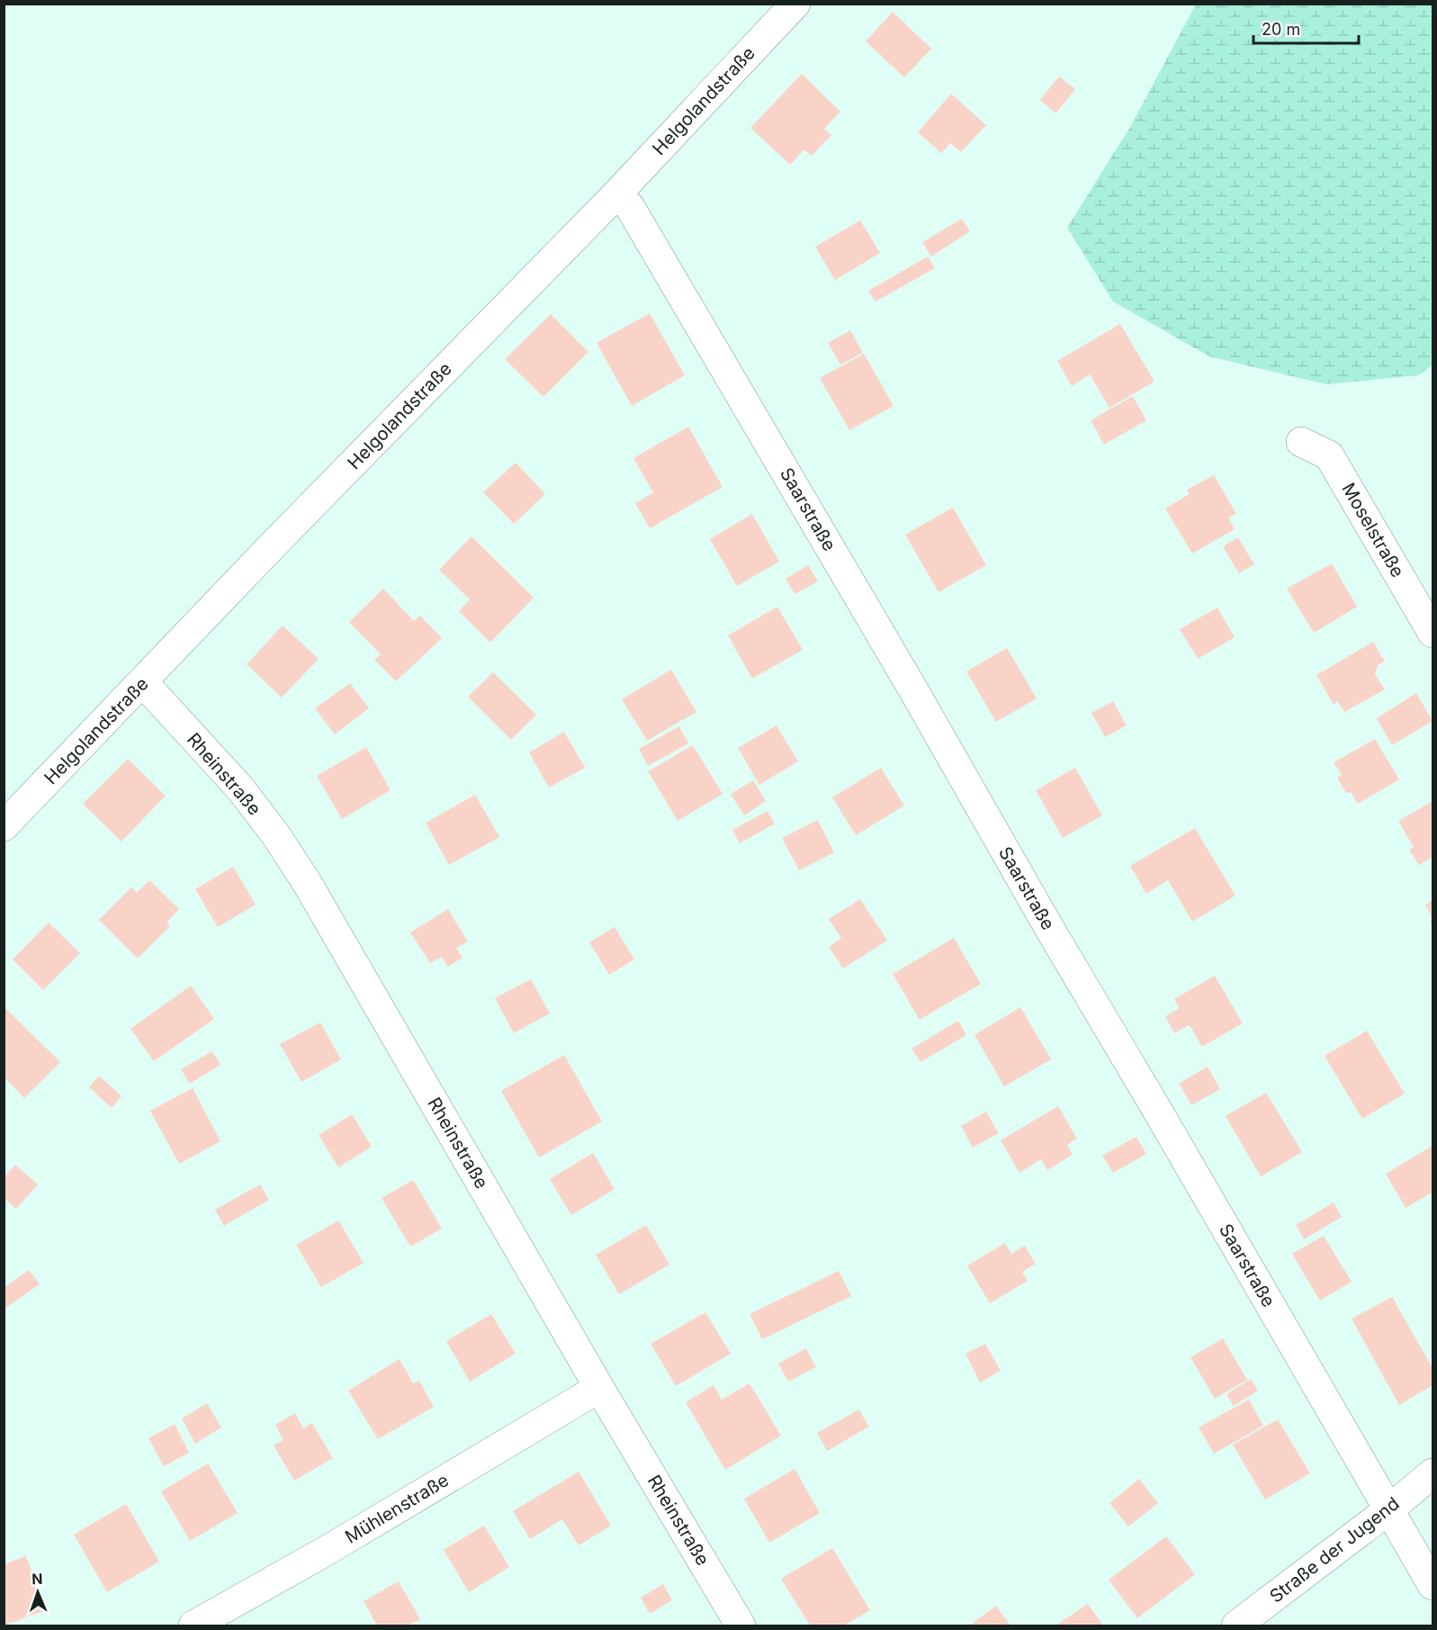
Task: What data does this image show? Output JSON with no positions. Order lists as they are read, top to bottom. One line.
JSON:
{"streets":{"street":["Helgolandstraße","Saarstraße","Moselstraße","Rheinstraße","Mühlenstraße","Straße der Jugend"]},"crossings":[["Helgolandstraße","Saarstraße"],["Helgolandstraße","Rheinstraße"],["Saarstraße","Straße der Jugend"],["Rheinstraße","Mühlenstraße"]],"scale_bar":"20 m","north":"top"}
